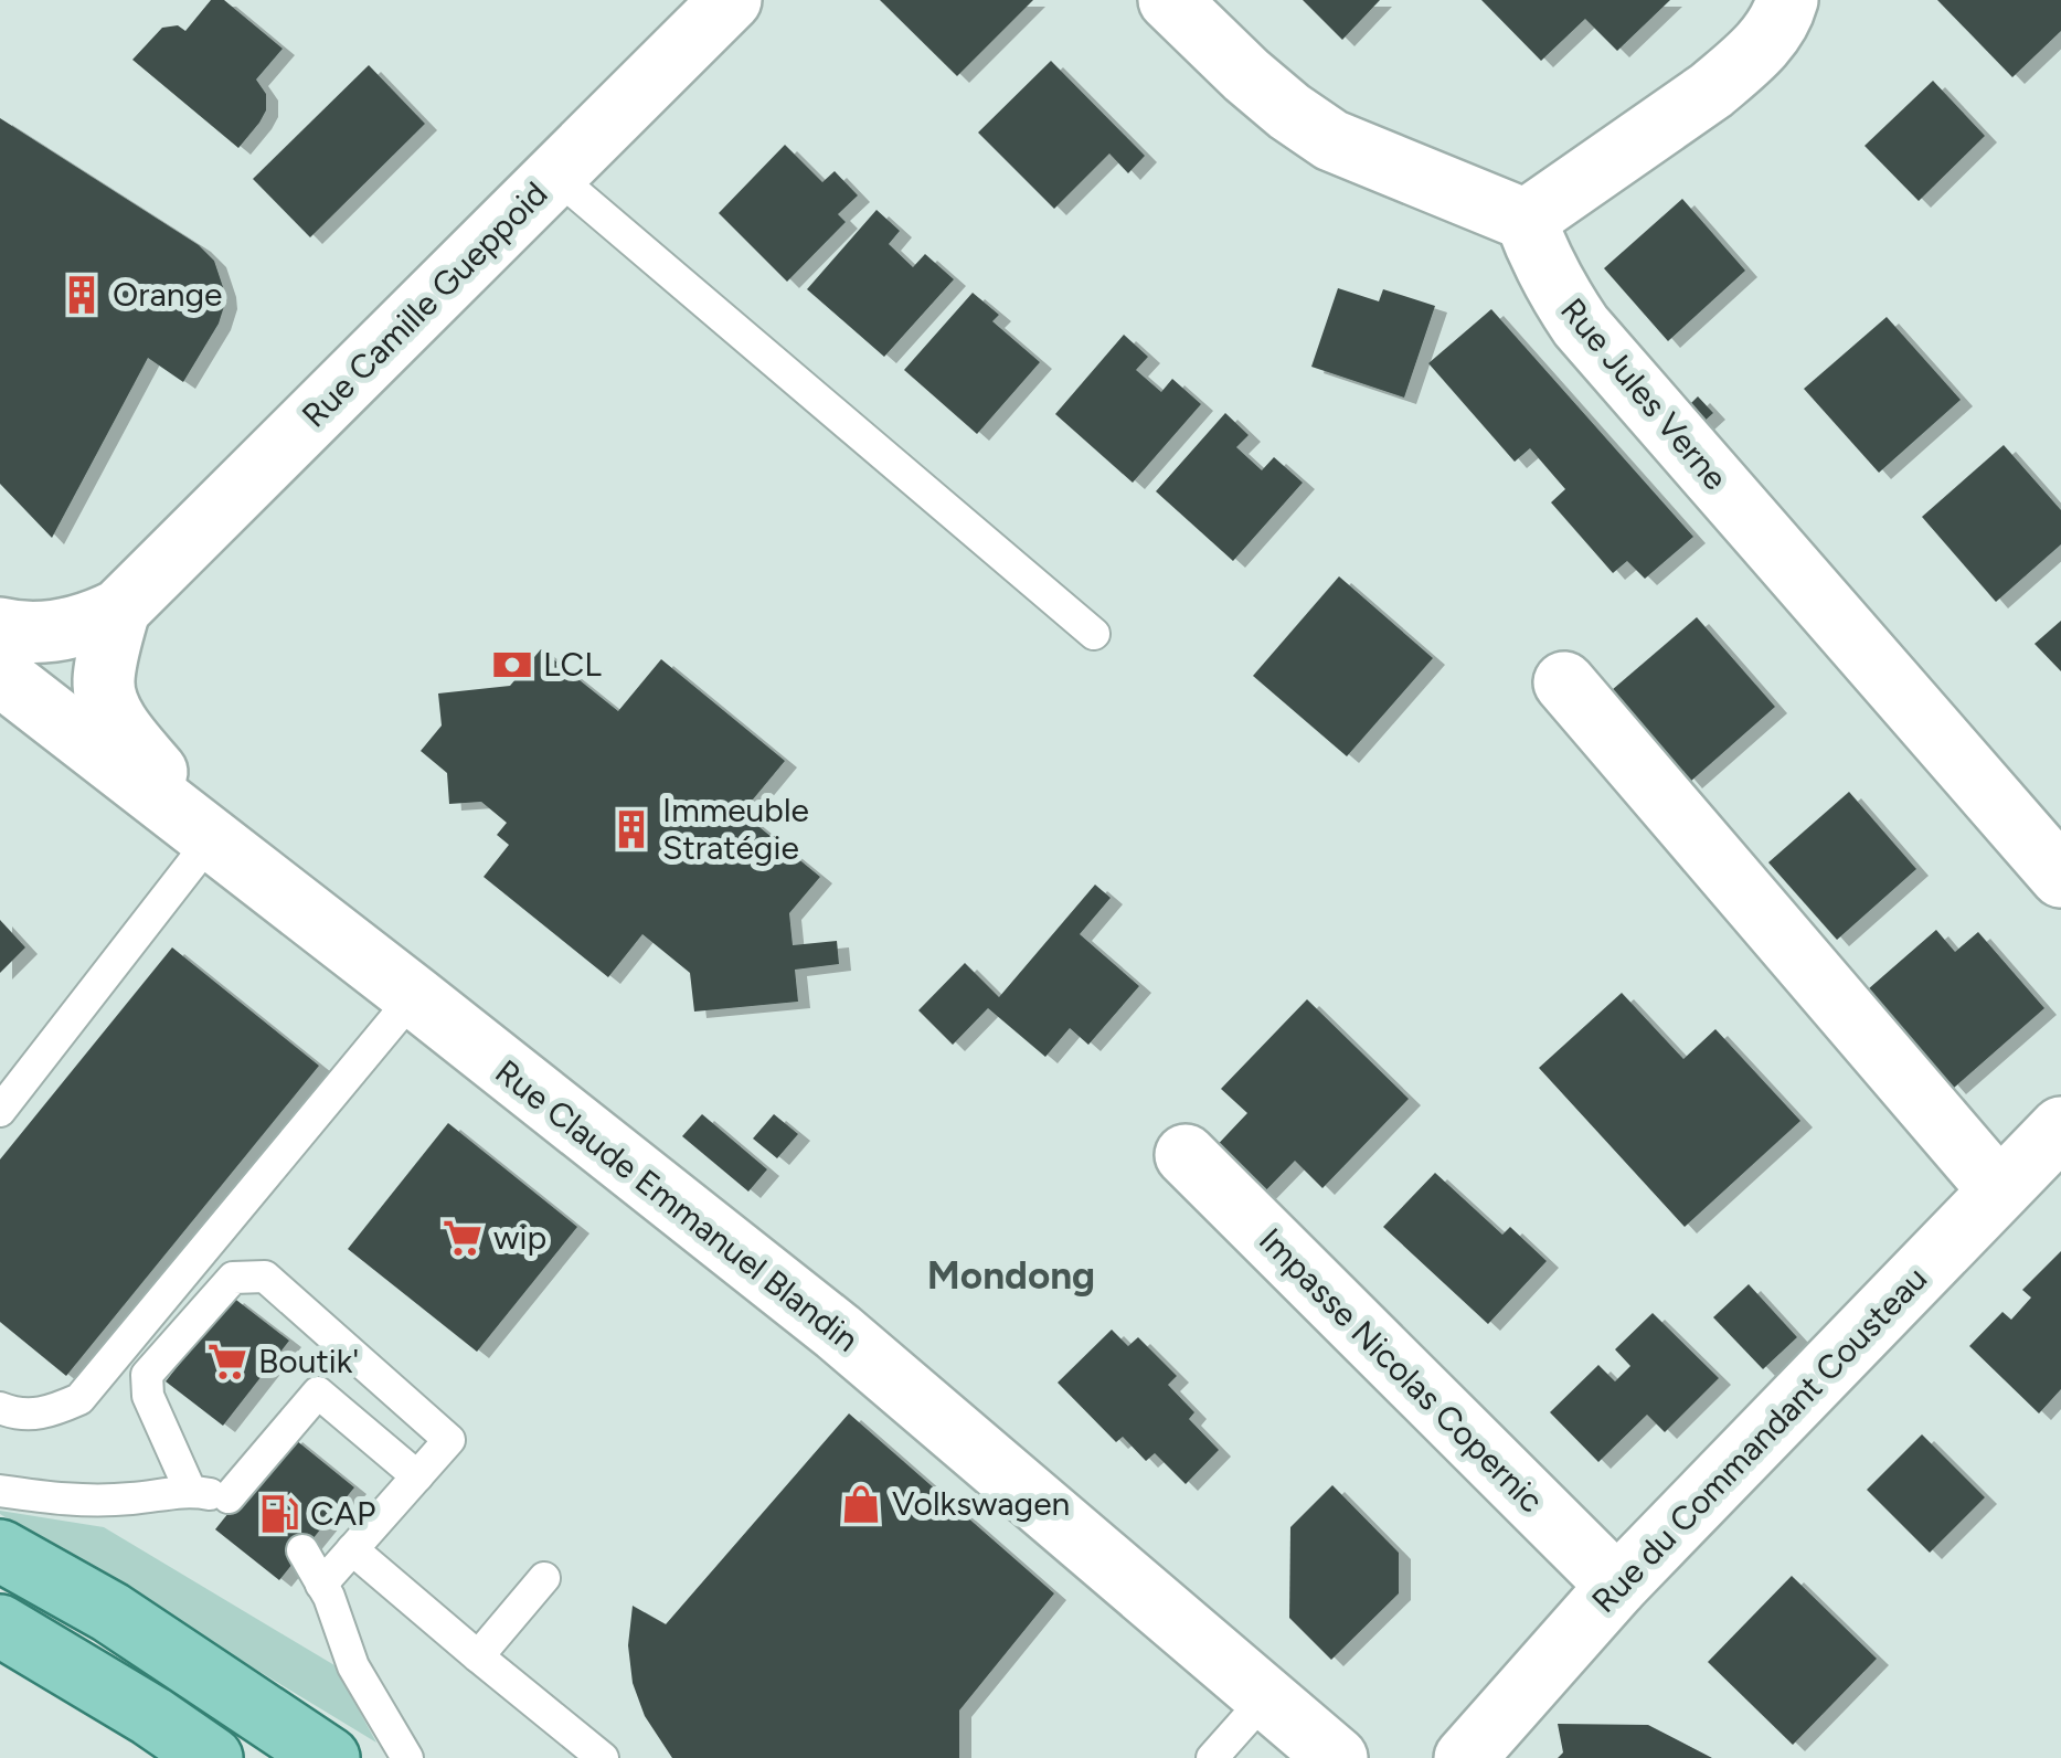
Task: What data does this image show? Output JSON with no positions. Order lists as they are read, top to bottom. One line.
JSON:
{"streets":{"street":["Rue Camille Gueppoid","Rue Jules Verne","Rue Claude Emmanuel Blandin","Impasse Nicolas Copernic","Rue du Commandant Cousteau"]},"crossings":[["Impasse Nicolas Copernic","Rue du Commandant Cousteau"]],"districts":["Mondong"],"places":{"building":["Orange","Immeuble Stratégie"],"bank":["LCL"],"supermarket":["wip","Boutik'"],"shop":["Volkswagen"],"fuel station":["CAP"]}}
